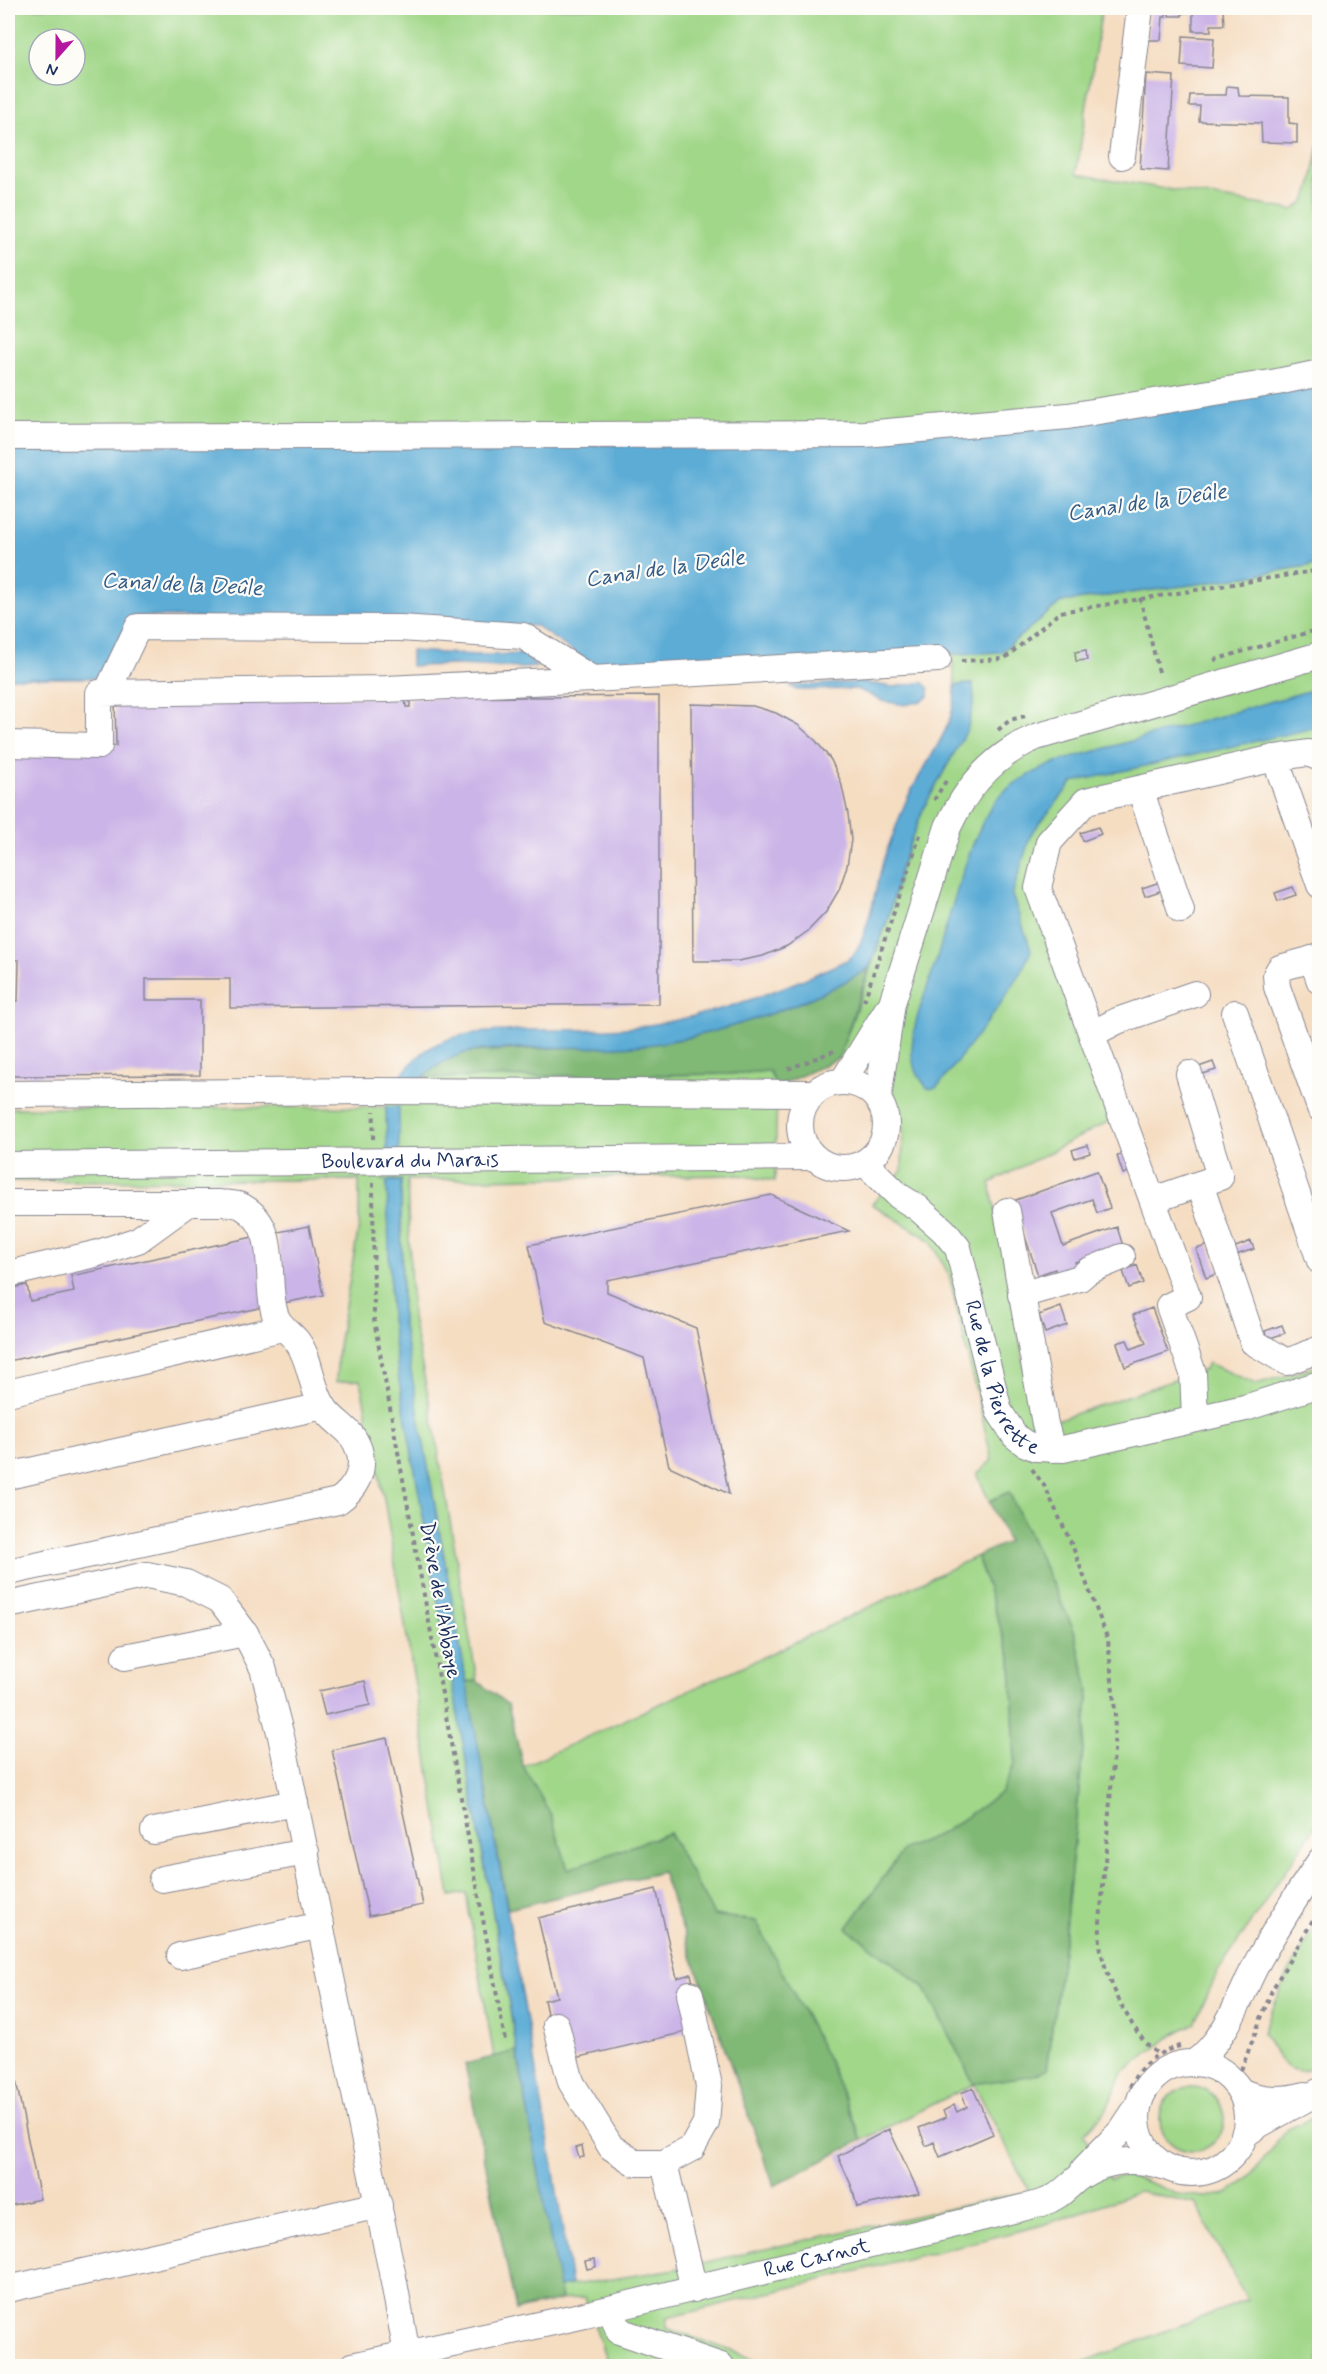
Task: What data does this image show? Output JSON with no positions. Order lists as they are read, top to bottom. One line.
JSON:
{"streets":{"street":["Boulevard du Marais","Rue de la Pierrette","Rue Carnot"],"path":["Drève de l'Abbaye"]},"crossings":[["Boulevard du Marais","Rue de la Pierrette"],["Boulevard du Marais","Drève de l'Abbaye"]],"water":["Canal de la Deûle"],"north":"bottom"}
